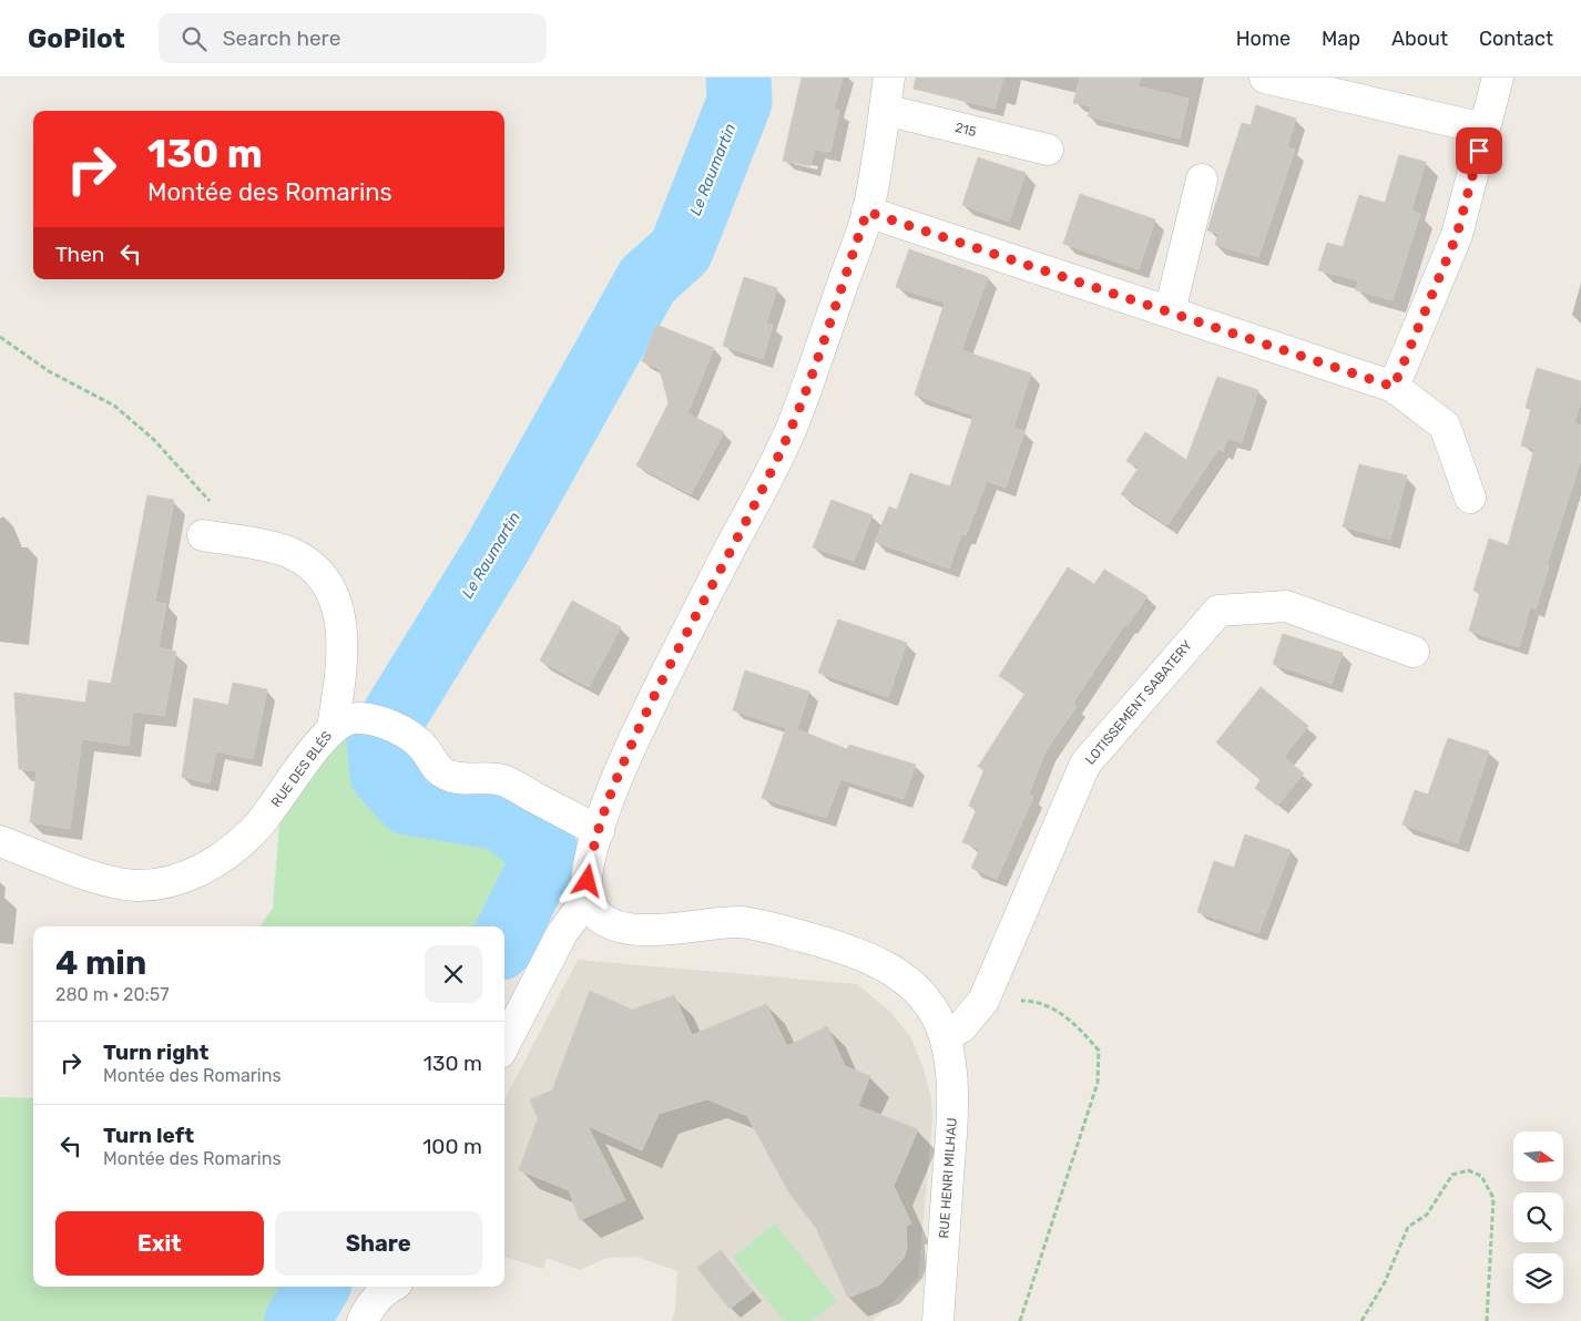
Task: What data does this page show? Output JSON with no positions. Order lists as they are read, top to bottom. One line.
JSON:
{"streets":{"street":["215","LOTISSEMENT SABATERY","RUE DES BLÉS","RUE HENRI MILHAU"]},"crossings":[["LOTISSEMENT SABATERY","RUE HENRI MILHAU"]],"water":["Le Raumartin"],"north":"right","page":{"header":"GoPilot","search":"Search here","nav":["Home","Map","About","Contact"],"turn":["130 m","Montée des Romarins"],"then":"Then","heading":["4 min","280 m · 20:57"],"list":[{"name":"Turn right","note":"Montée des Romarins","value":"130 m"},{"name":"Turn left","note":"Montée des Romarins","value":"100 m"}],"buttons":["Exit","Share"]}}
